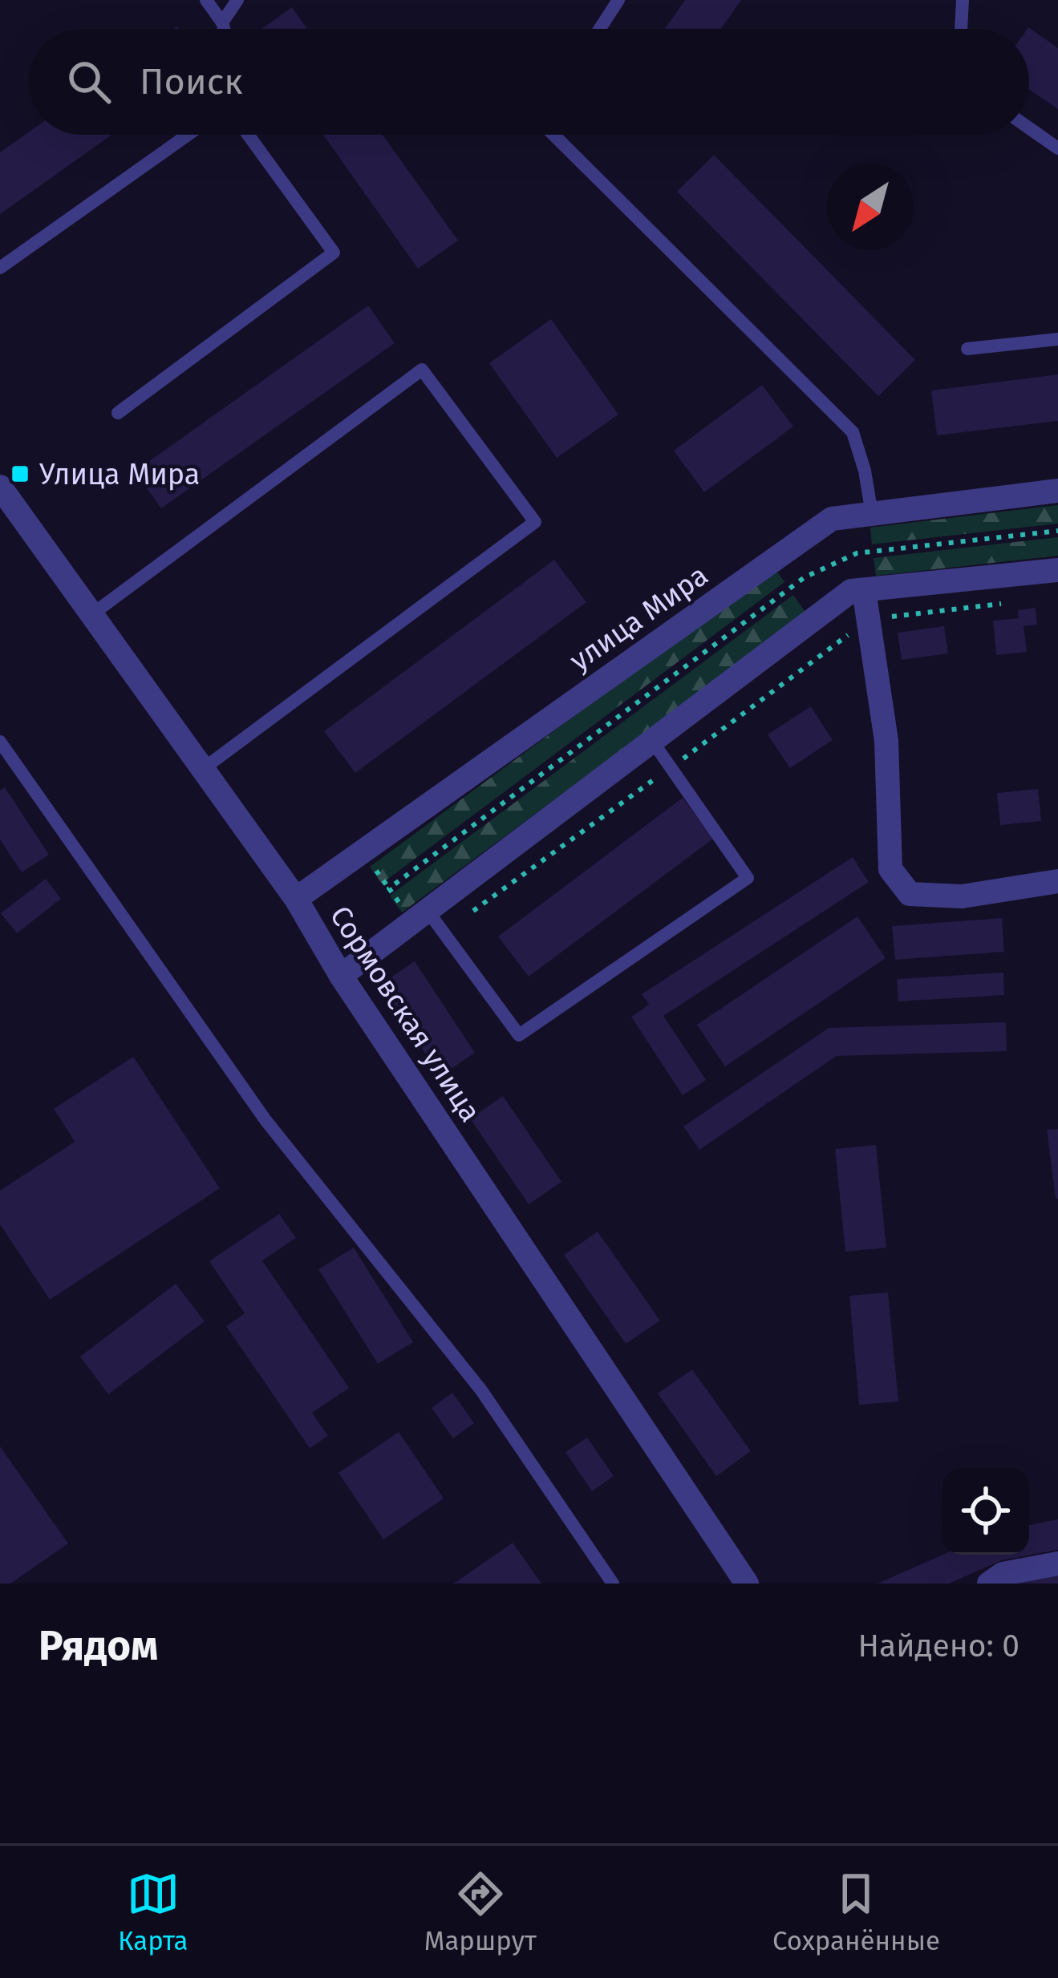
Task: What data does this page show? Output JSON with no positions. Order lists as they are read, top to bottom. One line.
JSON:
{"streets":{"street":["улица Мира","Сормовская улица"]},"crossings":[["улица Мира","Сормовская улица"]],"places":{"transit":["Улица Мира"]},"north":"bottom left","page":{"search":"Поиск","heading":["Рядом","Найдено: 0"],"nav":["Карта","Маршрут","Сохранённые"]}}
